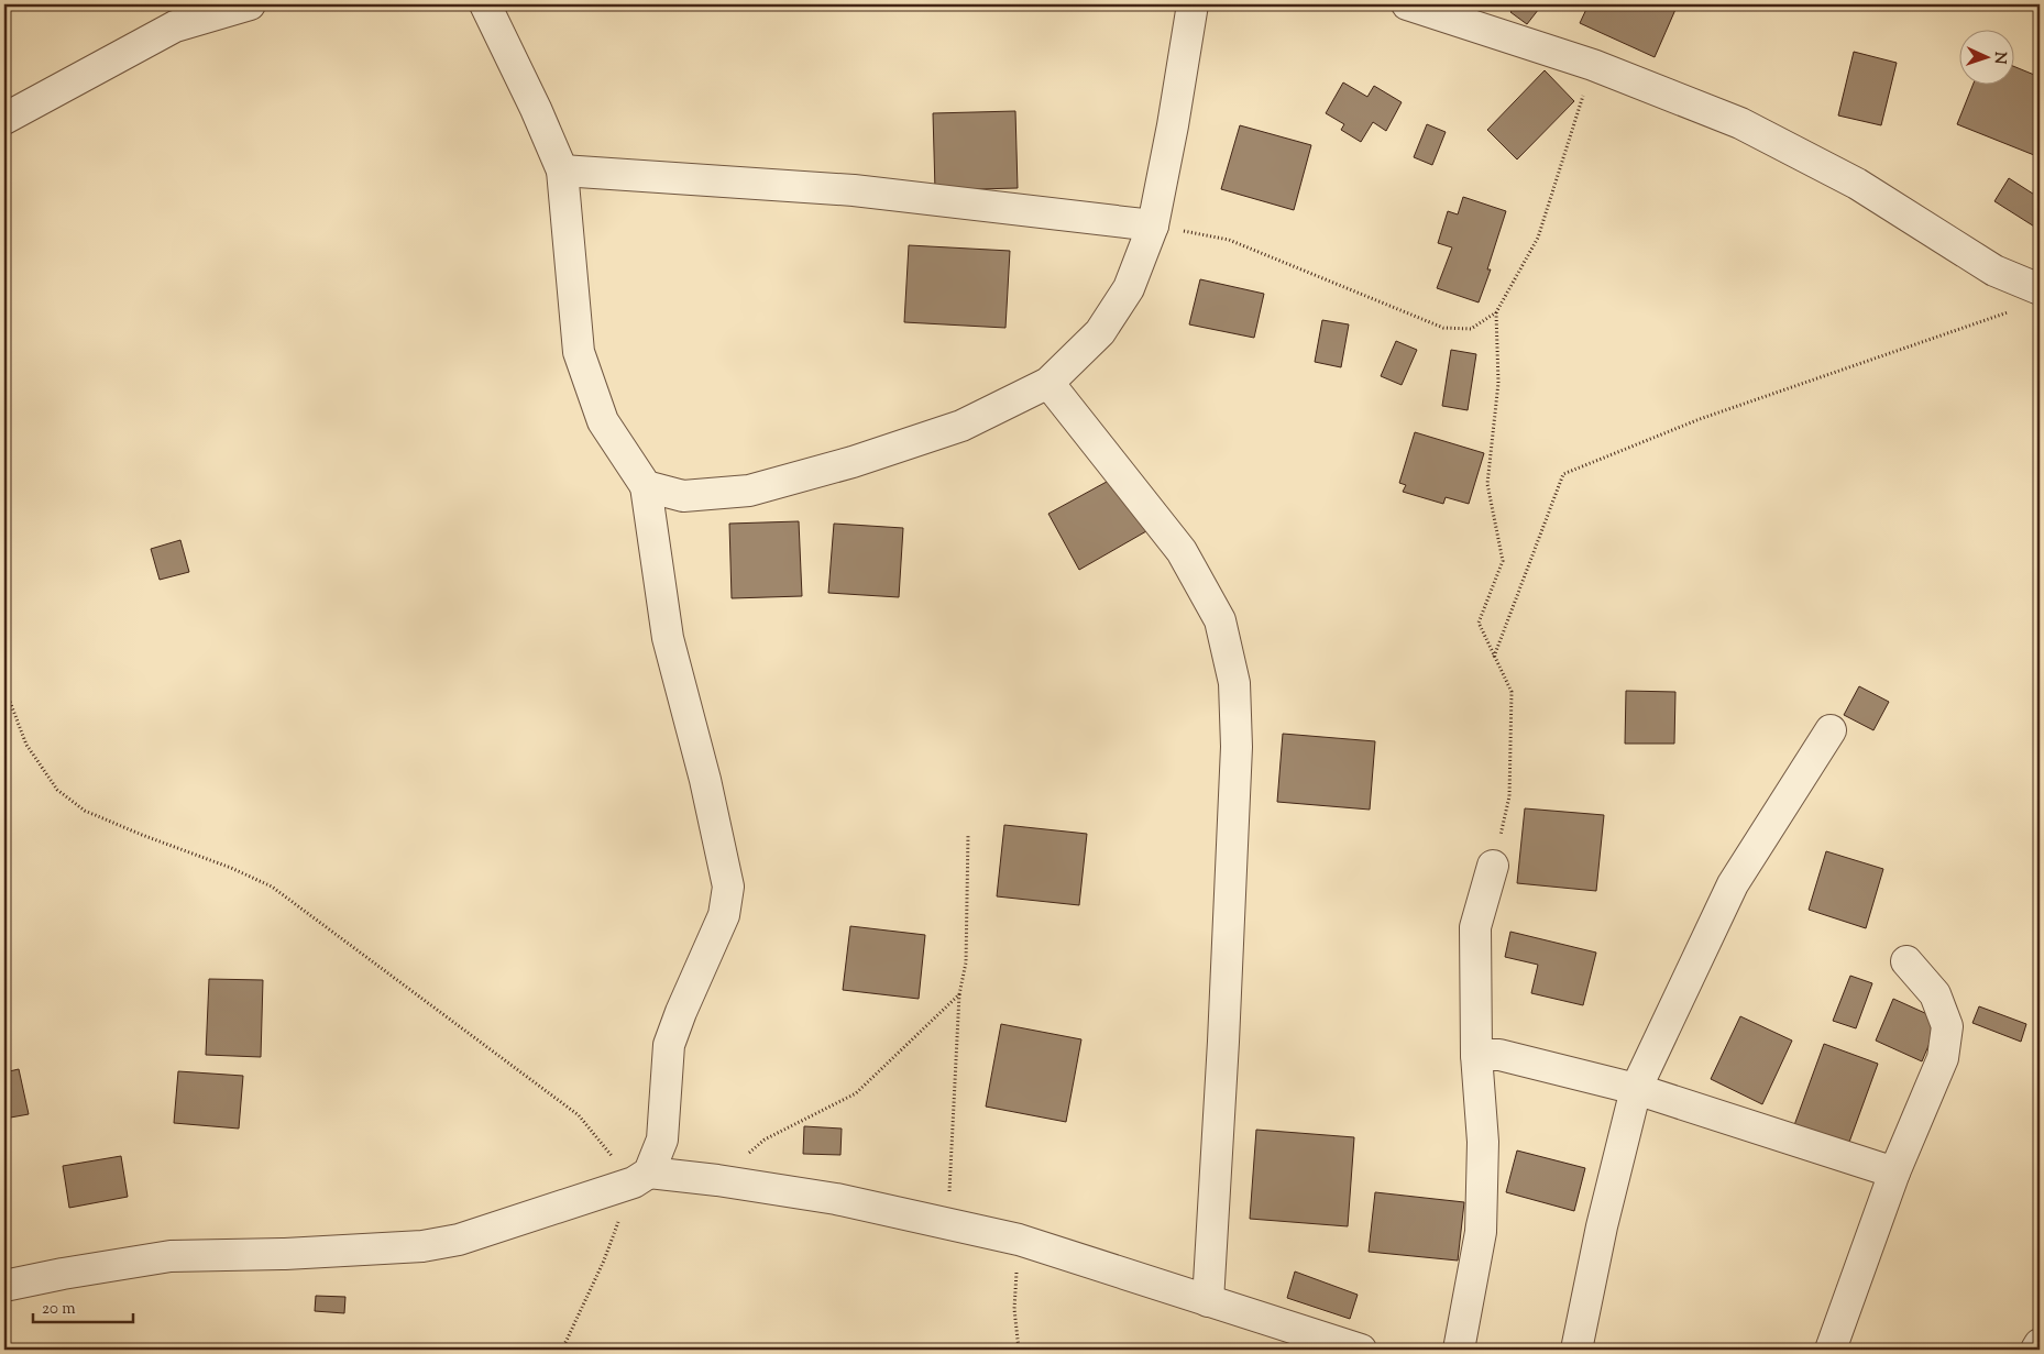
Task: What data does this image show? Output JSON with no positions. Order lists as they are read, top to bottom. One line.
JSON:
{"scale_bar":"20 m","north":"right"}
